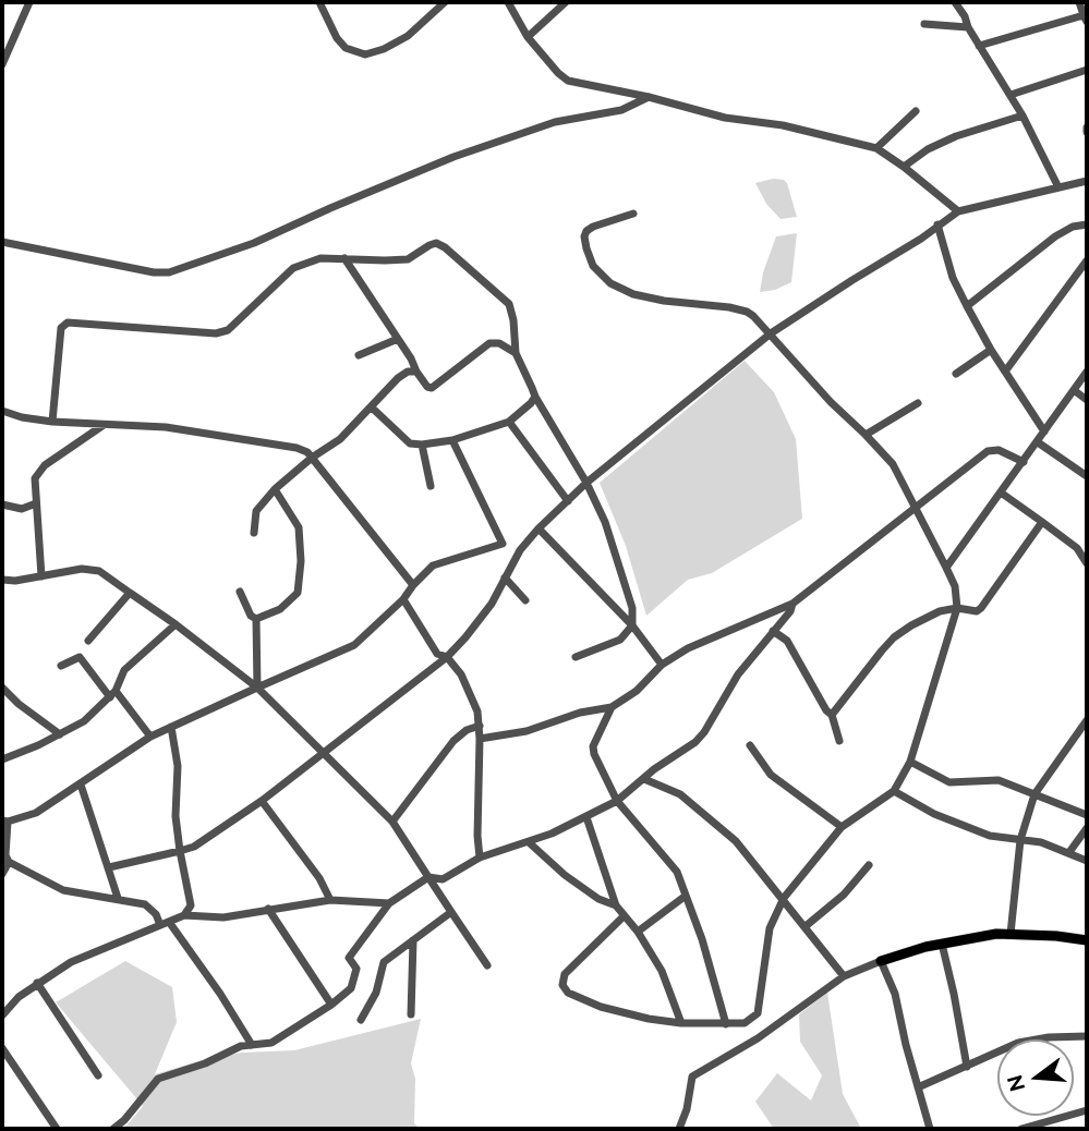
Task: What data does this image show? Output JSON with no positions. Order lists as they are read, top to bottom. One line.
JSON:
{"north":"left"}
